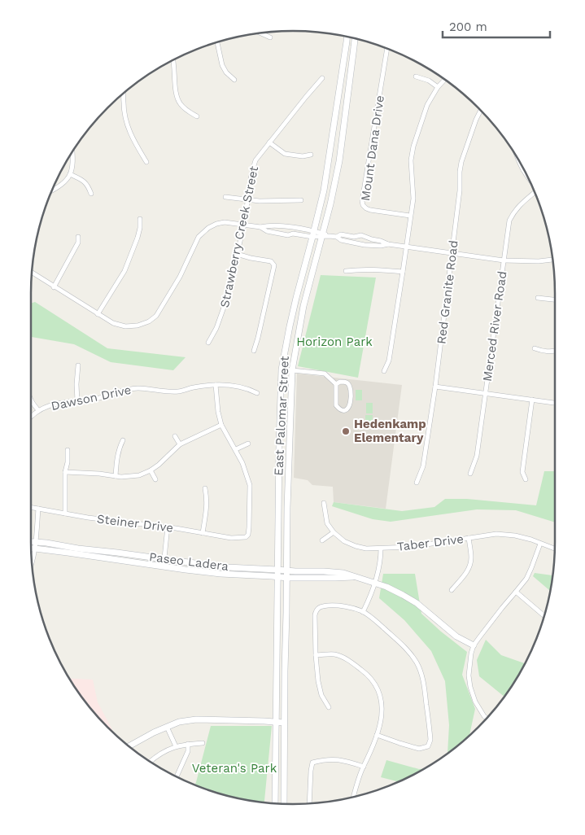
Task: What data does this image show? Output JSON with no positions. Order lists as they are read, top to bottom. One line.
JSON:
{"streets":{"main road":["East Palomar Street","Paseo Ladera"],"street":["Mount Dana Drive","Strawberry Creek Street","Red Granite Road","Merced River Road","Dawson Drive","Steiner Drive","Taber Drive"]},"crossings":[["East Palomar Street","Paseo Ladera"]],"parks":["Horizon Park","Veteran's Park"],"places":["Hedenkamp Elementary"],"scale_bar":"200 m"}
